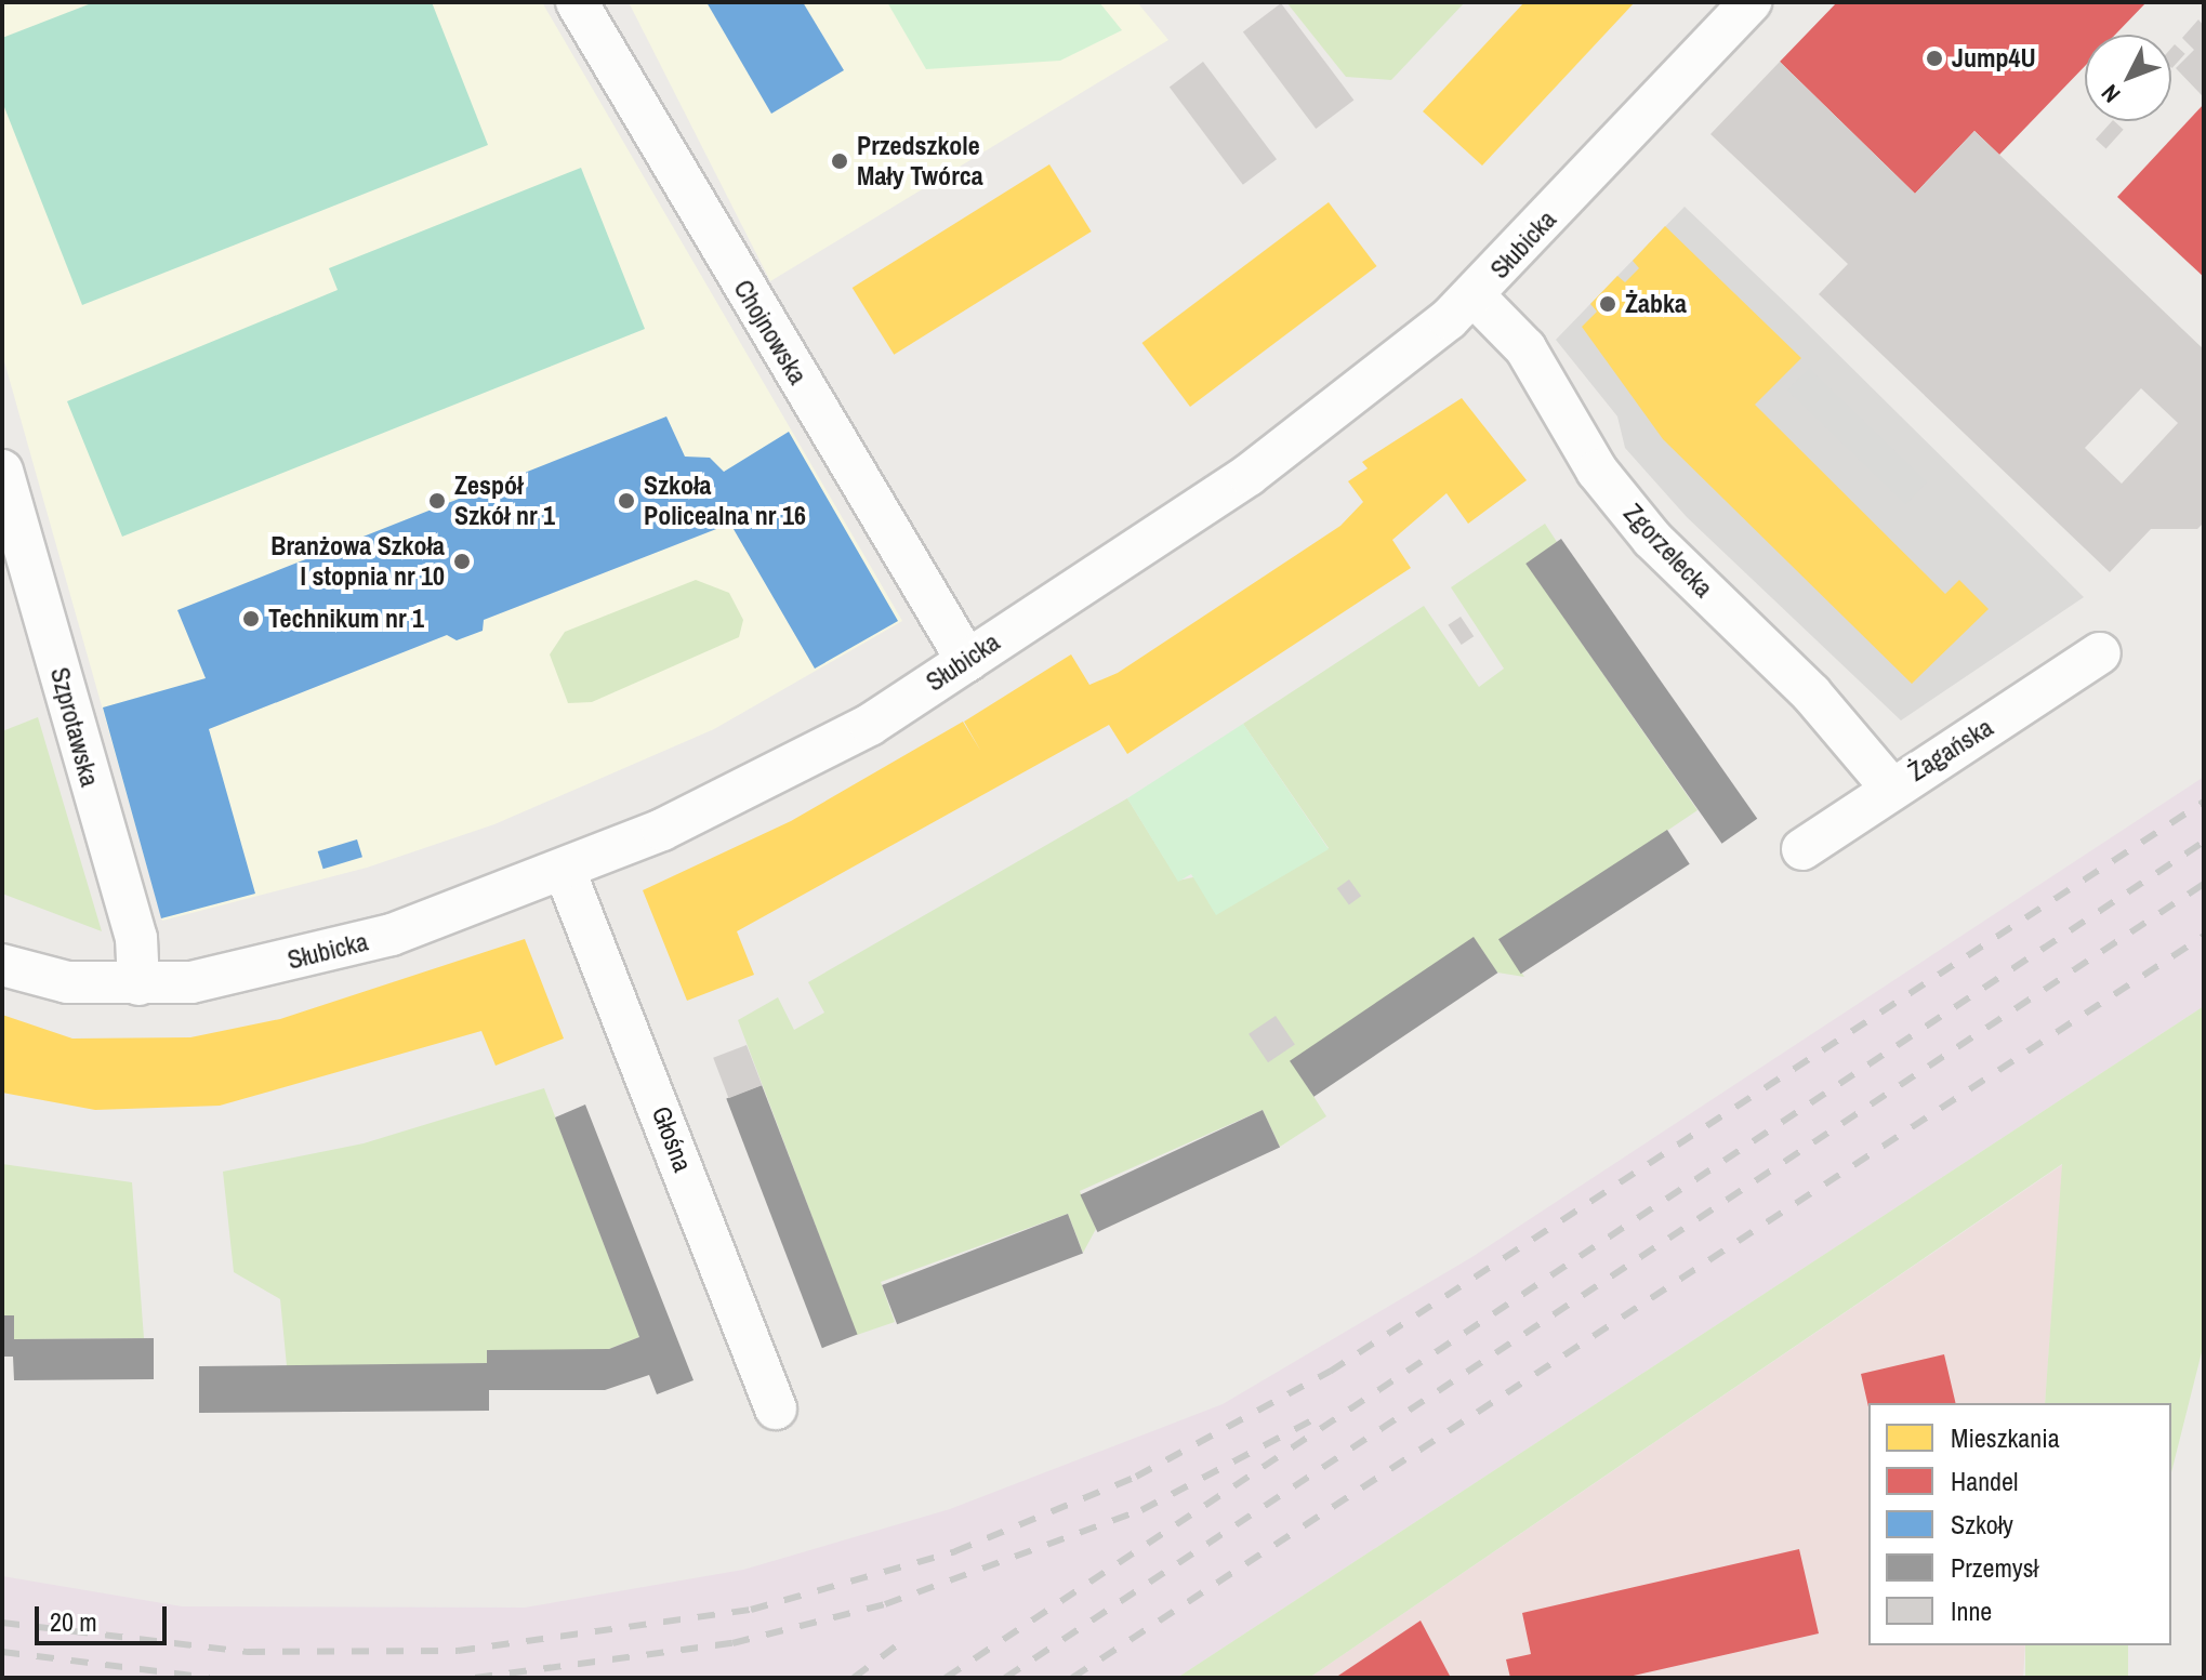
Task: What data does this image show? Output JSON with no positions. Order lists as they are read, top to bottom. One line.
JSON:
{"streets":{"street":["Słubicka","Chojnowska","Zgorzelecka","Szprotawska","Żagańska","Głośna"]},"crossings":[["Słubicka","Chojnowska"],["Słubicka","Zgorzelecka"],["Słubicka","Szprotawska"],["Słubicka","Głośna"],["Zgorzelecka","Żagańska"]],"places":["Jump4U","Przedszkole Mały Twórca","Żabka","Zespół Szkół nr 1","Szkoła Policealna nr 16","Branżowa Szkoła I stopnia nr 10","Technikum nr 1"],"legend":["Mieszkania","Handel","Szkoły","Przemysł","Inne"],"scale_bar":"20 m","north":"bottom left"}
